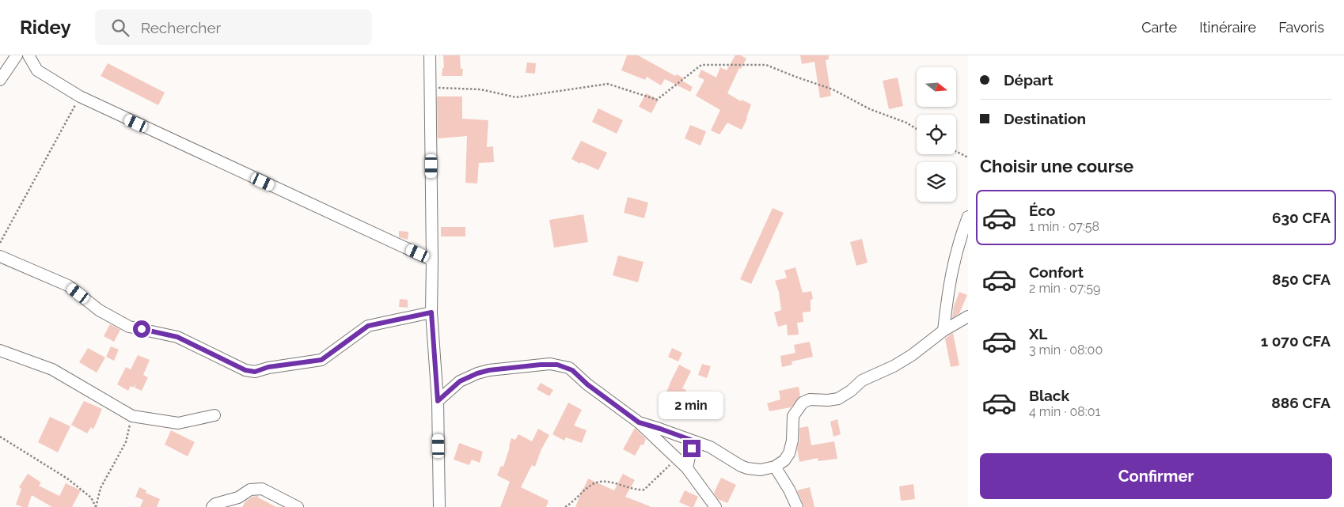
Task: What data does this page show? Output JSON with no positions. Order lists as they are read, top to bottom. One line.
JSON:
{"north":"right","page":{"header":"Ridey","search":"Rechercher","nav":["Carte","Itinéraire","Favoris"],"banner":["Départ","Destination"],"heading":"Choisir une course","list":[{"name":"Éco","note":"1 min · 07:58","value":"630 CFA"},{"name":"Confort","note":"2 min · 07:59","value":"850 CFA"},{"name":"XL","note":"3 min · 08:00","value":"1 070 CFA"},{"name":"Black","note":"4 min · 08:01","value":"886 CFA"}],"bubble":"2 min","buttons":"Confirmer"}}
